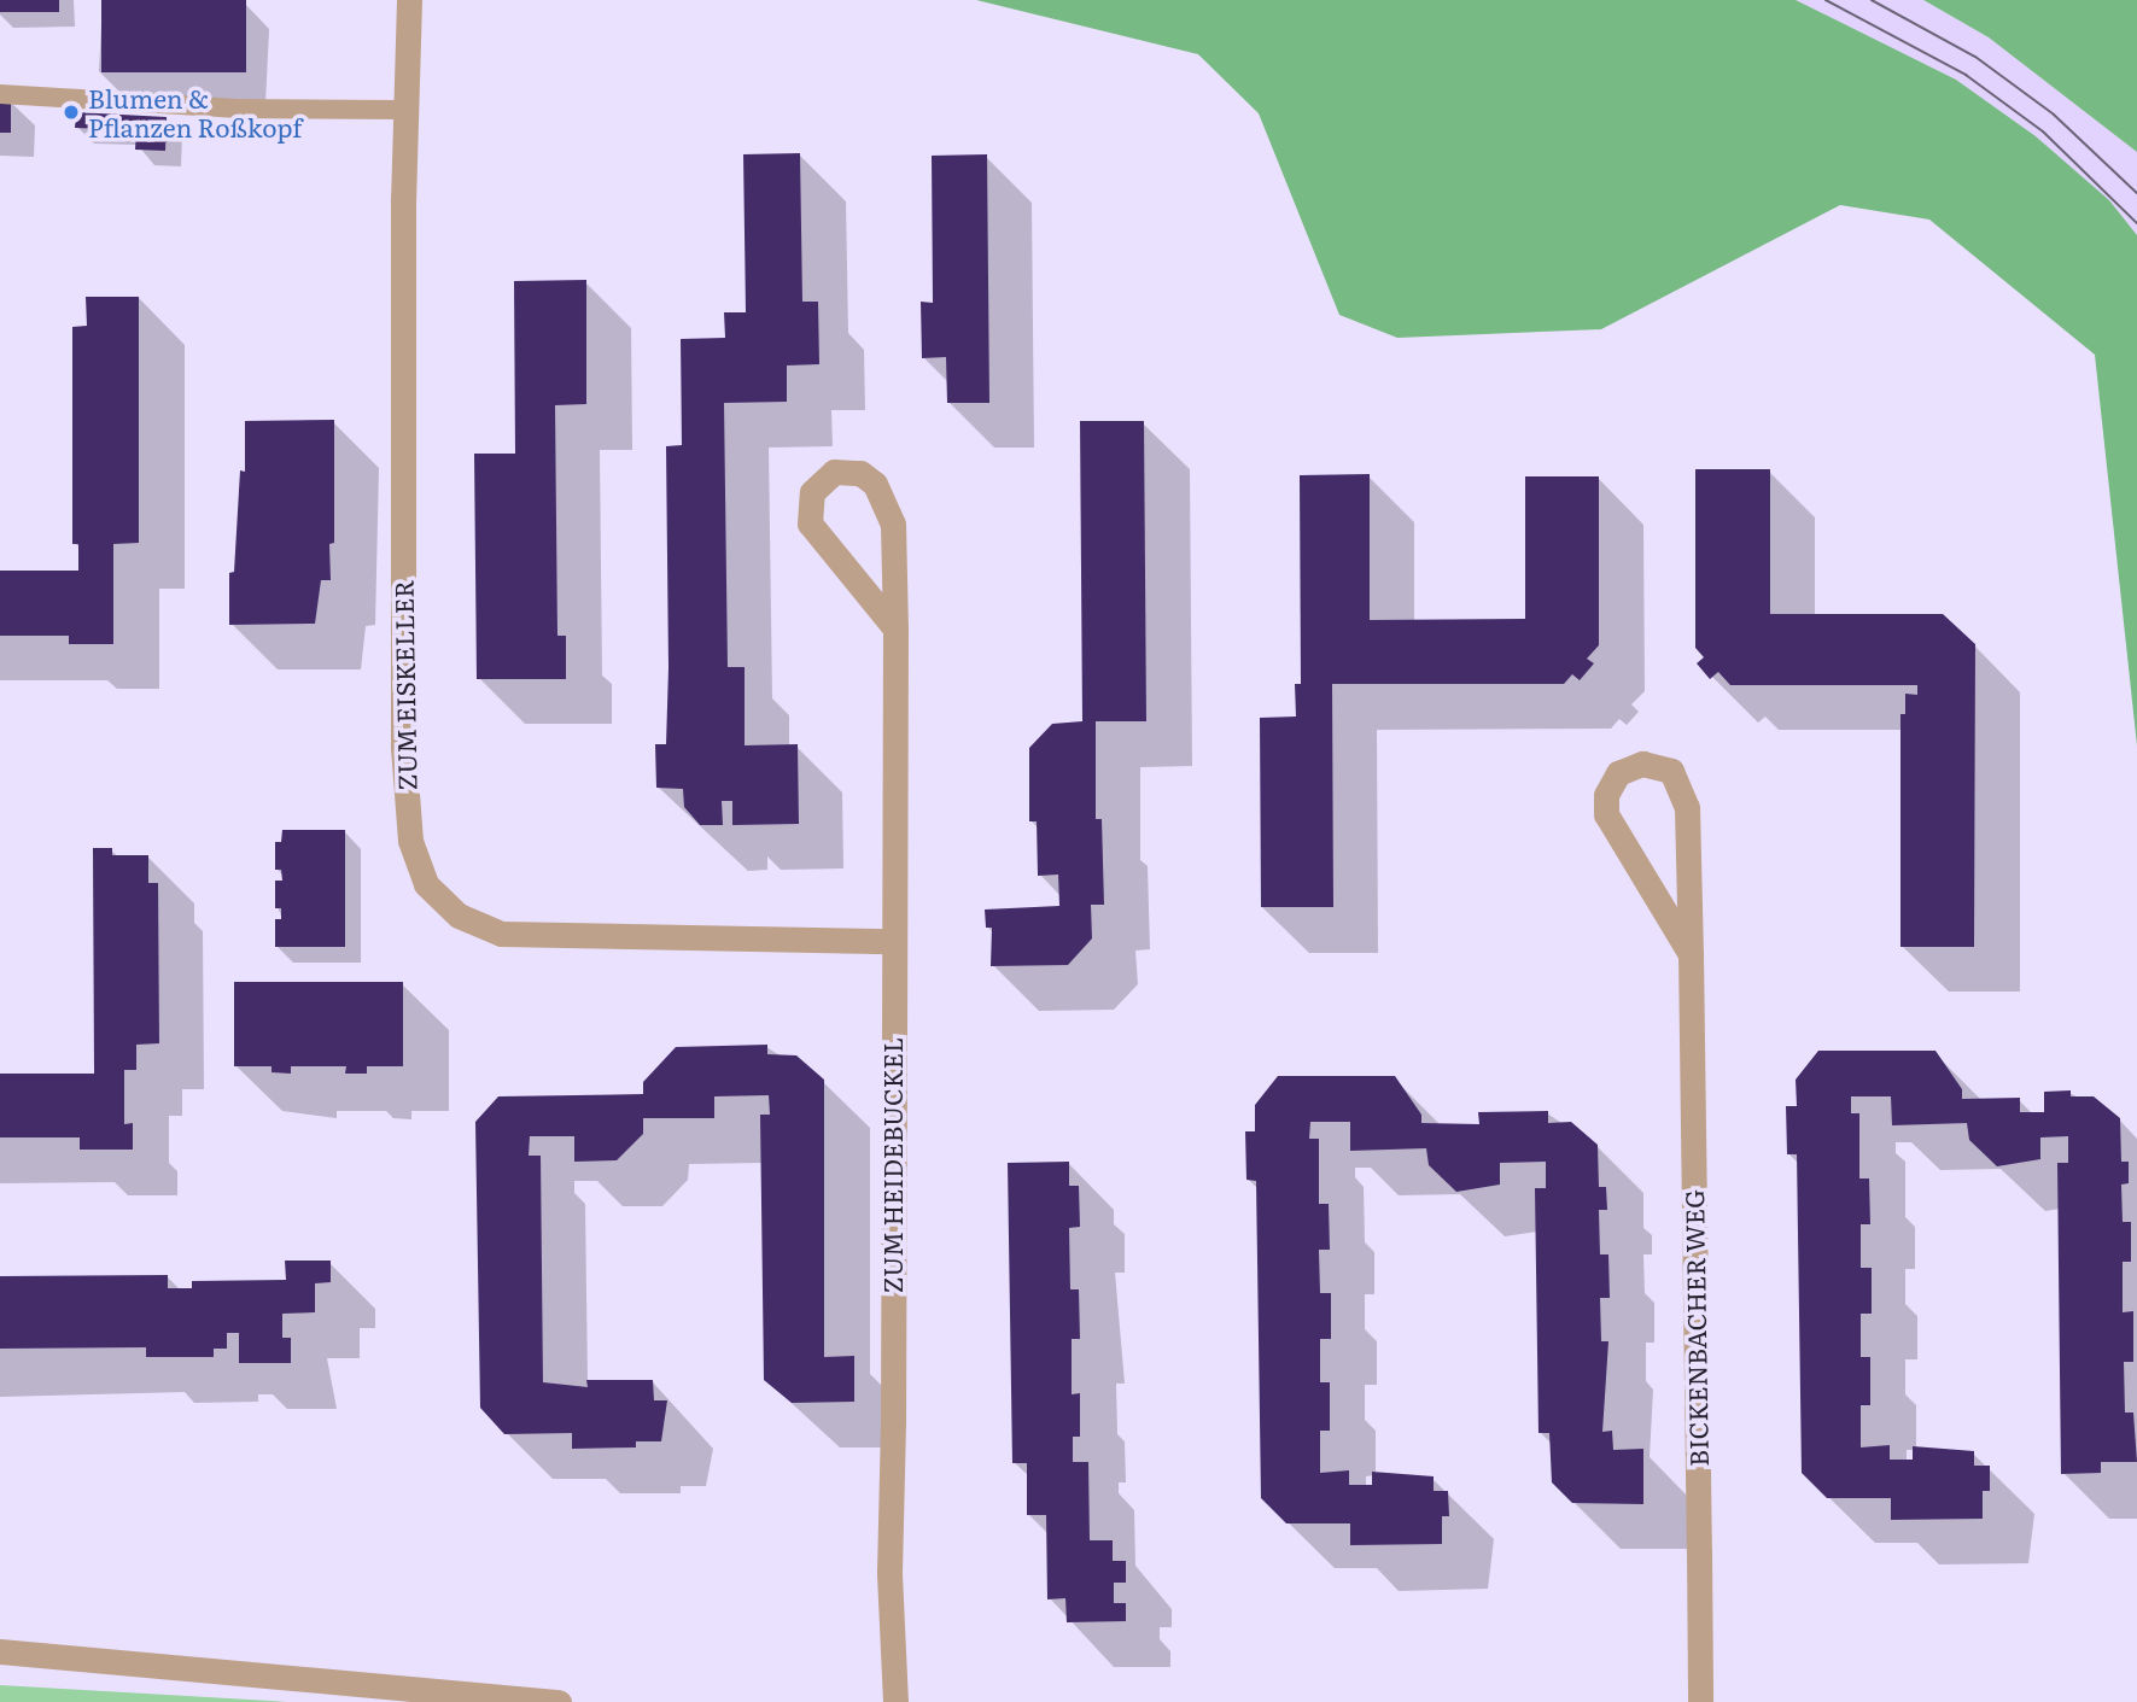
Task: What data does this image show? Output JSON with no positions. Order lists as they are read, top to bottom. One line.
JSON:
{"streets":{"street":["ZUM EISKELLER","ZUM HEIDEBUCKEL","BICKENBACHER WEG"]},"crossings":[["ZUM EISKELLER","ZUM HEIDEBUCKEL"]],"places":["Blumen & Pflanzen Roßkopf"]}
